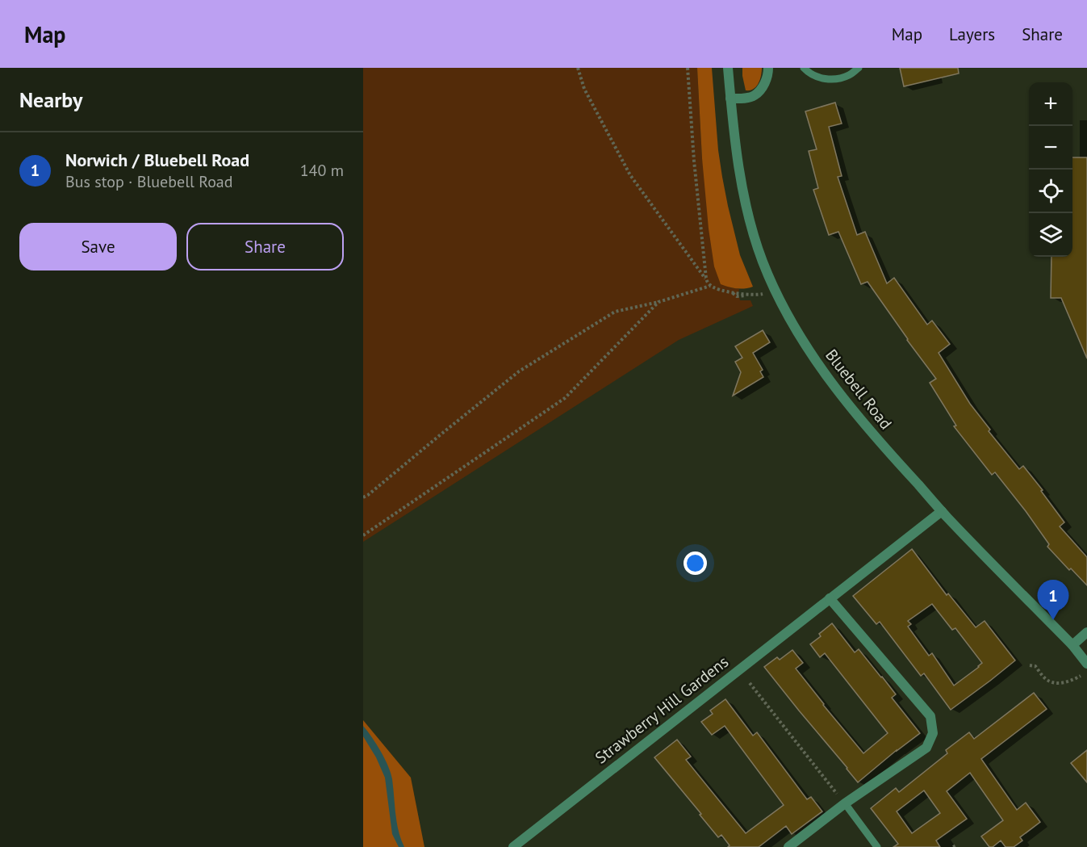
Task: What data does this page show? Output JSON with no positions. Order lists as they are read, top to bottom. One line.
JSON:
{"streets":{"street":["Bluebell Road","Strawberry Hill Gardens"]},"crossings":[["Bluebell Road","Strawberry Hill Gardens"]],"page":{"header":"Map","nav":["Map","Layers","Share"],"heading":"Nearby","map_buttons":["+","−"],"list":[{"mark":"1","name":"Norwich / Bluebell Road","note":"Bus stop · Bluebell Road","value":"140 m"}],"buttons":["Save","Share"],"pins":"1"}}
